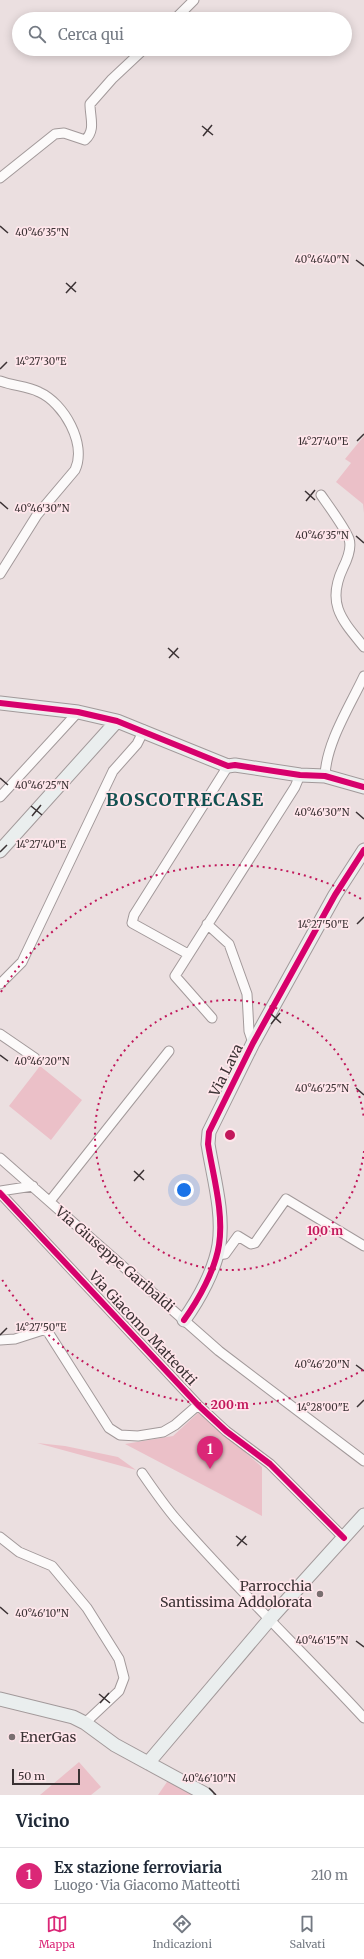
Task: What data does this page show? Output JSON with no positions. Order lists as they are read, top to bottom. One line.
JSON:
{"streets":{"street":["Via Lava","Via Giuseppe Garibaldi","Via Giacomo Matteotti"]},"crossings":[["Via Lava","Via Giuseppe Garibaldi"]],"districts":["BOSCOTRECASE"],"places":["Parrocchia Santissima Addolorata","EnerGas"],"scale_bar":"50 m","page":{"search":"Cerca qui","pins":"1","scale":"50 m","heading":"Vicino","list":[{"mark":"1","name":"Ex stazione ferroviaria","note":"Luogo · Via Giacomo Matteotti","value":"210 m"}],"nav":["Mappa","Indicazioni","Salvati"]},"coordinates":["40°46'35\"N","40°46'40\"N","14°27'30\"E","14°27'40\"E","40°46'30\"N","40°46'25\"N","14°27'50\"E","40°46'20\"N","14°28'00\"E","40°46'10\"N","40°46'15\"N"],"rings":["100 m","200 m"]}
